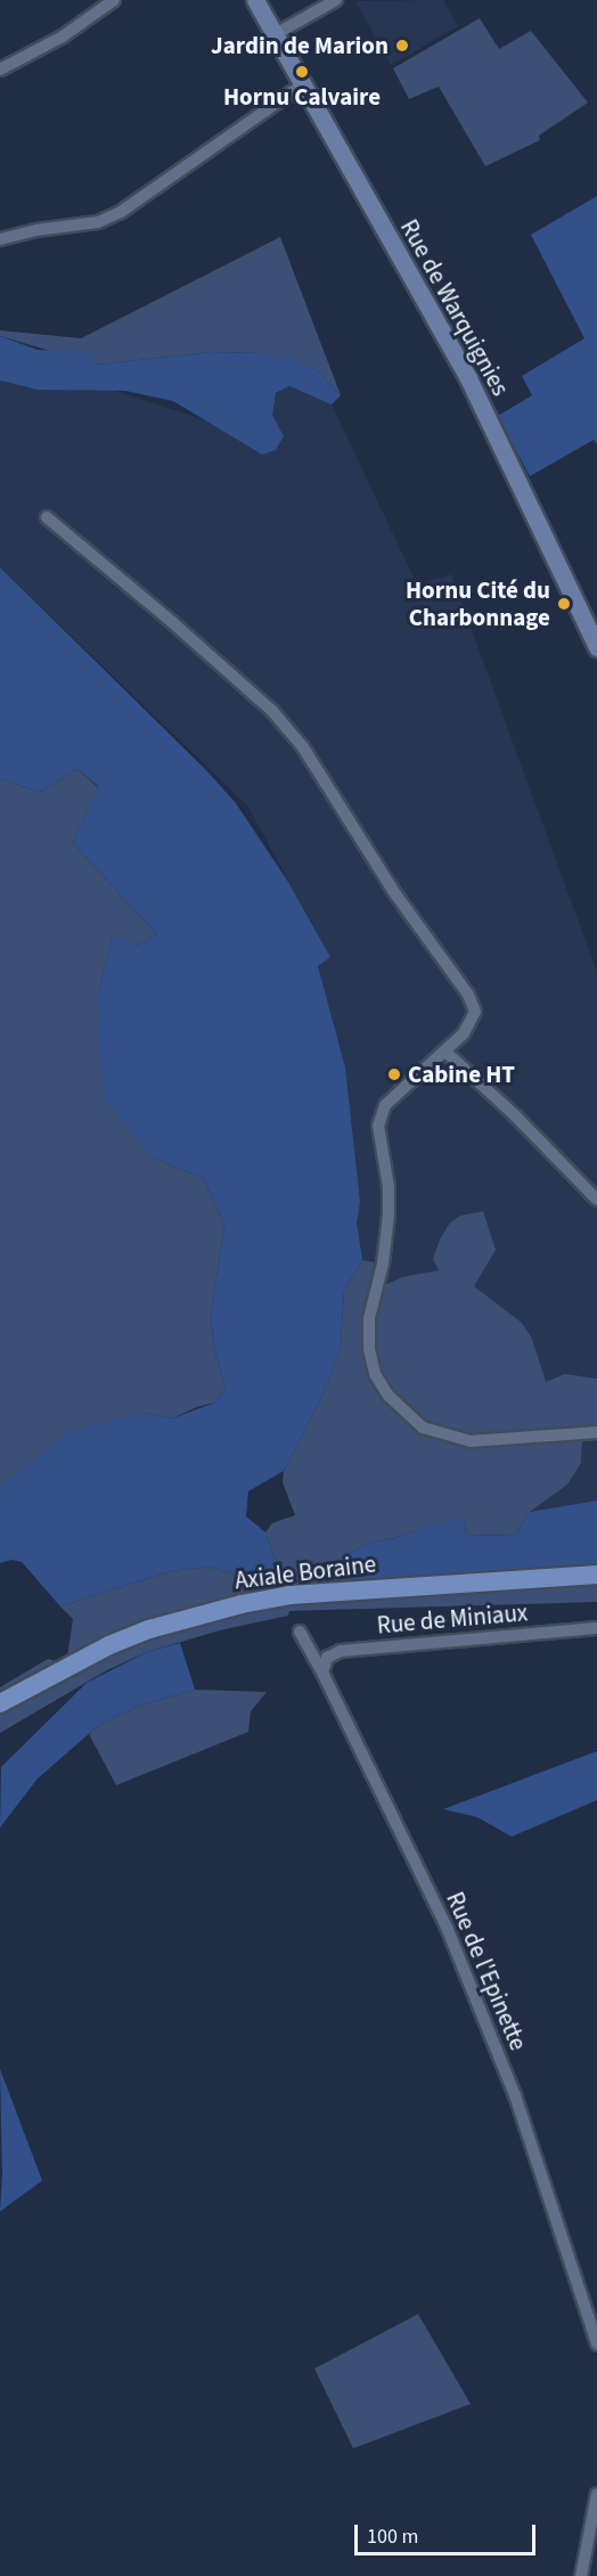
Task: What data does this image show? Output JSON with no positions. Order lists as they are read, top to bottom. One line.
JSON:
{"streets":{"main road":["Axiale Boraine"],"street":["Rue de Warquignies","Rue de Miniaux","Rue de l'Epinette"]},"crossings":[["Rue de Miniaux","Rue de l'Epinette"]],"places":["Jardin de Marion","Hornu Calvaire","Hornu Cité du Charbonnage","Cabine HT"],"scale_bar":"100 m"}
